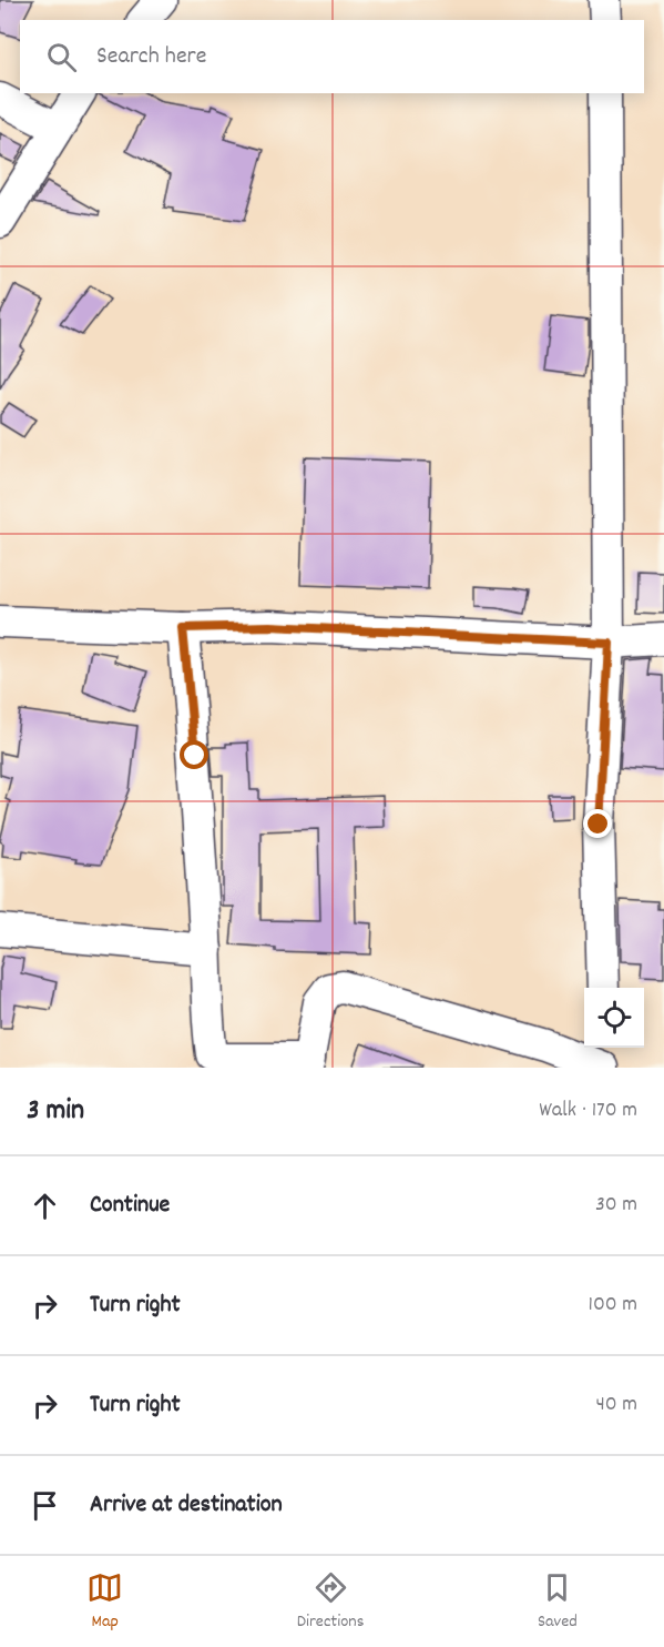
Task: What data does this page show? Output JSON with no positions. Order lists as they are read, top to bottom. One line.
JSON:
{"page":{"search":"Search here","heading":["3 min","Walk · 170 m"],"list":[["Continue","30 m"],["Turn right","100 m"],["Turn right","40 m"],"Arrive at destination"],"nav":["Map","Directions","Saved"]}}
